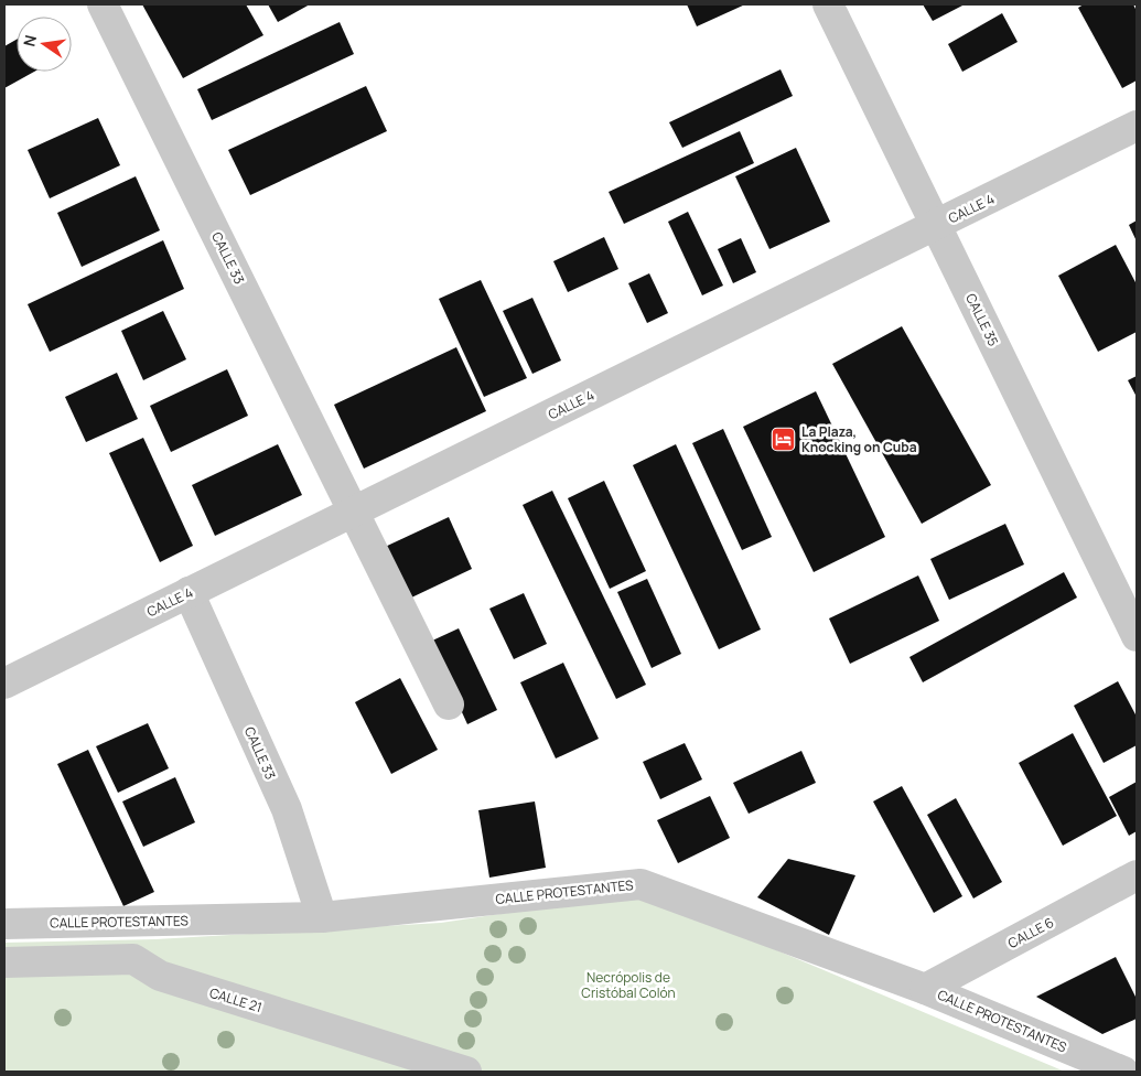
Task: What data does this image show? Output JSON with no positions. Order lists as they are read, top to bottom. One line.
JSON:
{"streets":{"street":["CALLE 4","CALLE 33","CALLE 35","CALLE PROTESTANTES","CALLE 6","CALLE 21"]},"crossings":[["CALLE 4","CALLE 33"],["CALLE 4","CALLE 35"],["CALLE 33","CALLE PROTESTANTES"],["CALLE PROTESTANTES","CALLE 6"]],"parks":["Necrópolis de Cristóbal Colón"],"places":{"hotel":["La Plaza, Knocking on Cuba"]},"north":"left"}
